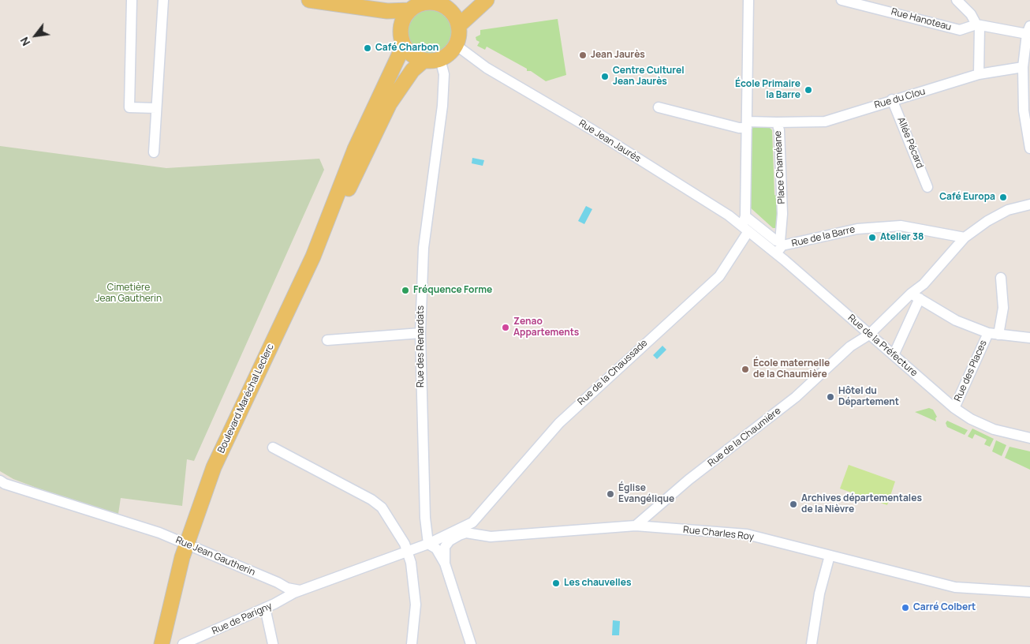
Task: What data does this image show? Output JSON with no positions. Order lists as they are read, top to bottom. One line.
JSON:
{"streets":{"main road":["Boulevard Maréchal Leclerc"],"street":["Rue Hanoteau","Rue du Clou","Rue Jean Jaurès","Allée Pécard","Place Chaméane","Rue de la Barre","Rue de la Préfecture","Rue des Renardats","Rue des Places","Rue de la Chaussade","Rue de la Chaumière","Rue Charles Roy","Rue Jean Gautherin","Rue de Parigny"]},"crossings":[["Rue du Clou","Allée Pécard"],["Rue du Clou","Place Chaméane"],["Rue Jean Jaurès","Rue de la Préfecture"],["Rue Jean Jaurès","Rue des Renardats"],["Rue Jean Jaurès","Rue de la Chaussade"],["Rue Jean Jaurès","Boulevard Maréchal Leclerc"],["Place Chaméane","Rue de la Barre"],["Place Chaméane","Rue de la Préfecture"],["Rue de la Barre","Rue de la Préfecture"],["Rue de la Barre","Rue de la Chaumière"],["Rue de la Préfecture","Rue des Places"],["Rue de la Préfecture","Rue de la Chaussade"],["Rue de la Préfecture","Rue de la Chaumière"],["Rue des Renardats","Rue de la Chaussade"],["Rue des Renardats","Boulevard Maréchal Leclerc"],["Rue des Renardats","Rue Charles Roy"],["Rue de la Chaussade","Rue Charles Roy"],["Boulevard Maréchal Leclerc","Rue Jean Gautherin"],["Rue de la Chaumière","Rue Charles Roy"],["Rue Jean Gautherin","Rue de Parigny"]],"parks":["Cimetière Jean Gautherin"],"places":["Café Charbon","Jean Jaurès","Centre Culturel Jean Jaurès","École Primaire la Barre","Café Europa","Atelier 38","Fréquence Forme","Zenao Appartements","École maternelle de la Chaumière","Hôtel du Département","Église Evangélique","Archives départementales de la Nièvre","Les chauvelles","Carré Colbert"],"north":"bottom left"}
